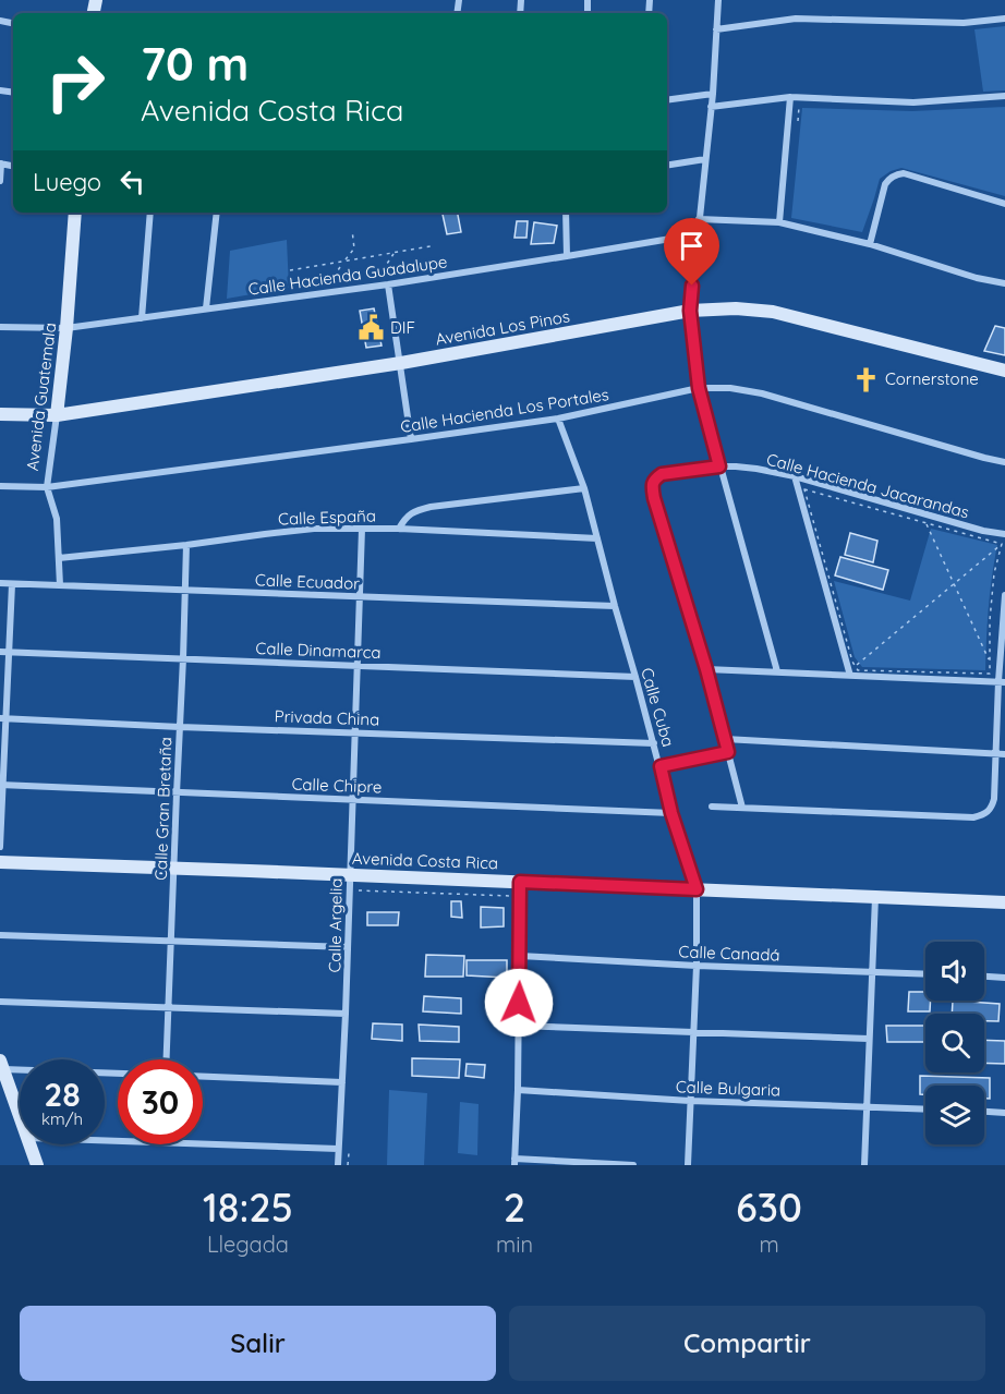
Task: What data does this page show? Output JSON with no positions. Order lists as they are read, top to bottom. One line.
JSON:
{"streets":{"street":["Calle Hacienda Guadalupe","Avenida Los Pinos","Avenida Guatemala","Calle Hacienda Los Portales","Calle Hacienda Jacarandas","Calle España","Calle Ecuador","Calle Dinamarca","Calle Cuba","Privada China","Calle Chipre","Calle Gran Bretaña","Avenida Costa Rica","Calle Argelia","Calle Canadá","Calle Bulgaria"]},"crossings":[["Calle Hacienda Guadalupe","Avenida Guatemala"],["Avenida Los Pinos","Avenida Guatemala"],["Avenida Guatemala","Calle Hacienda Los Portales"],["Avenida Guatemala","Calle España"],["Avenida Guatemala","Calle Ecuador"],["Calle Hacienda Los Portales","Calle Cuba"],["Calle España","Calle Cuba"],["Calle España","Calle Gran Bretaña"],["Calle España","Calle Argelia"],["Calle Ecuador","Calle Cuba"],["Calle Ecuador","Calle Gran Bretaña"],["Calle Ecuador","Calle Argelia"],["Calle Dinamarca","Calle Cuba"],["Calle Dinamarca","Calle Gran Bretaña"],["Calle Dinamarca","Calle Argelia"],["Calle Cuba","Privada China"],["Calle Cuba","Calle Chipre"],["Calle Cuba","Avenida Costa Rica"],["Calle Cuba","Calle Canadá"],["Calle Cuba","Calle Bulgaria"],["Privada China","Calle Gran Bretaña"],["Privada China","Calle Argelia"],["Calle Chipre","Calle Gran Bretaña"],["Calle Chipre","Calle Argelia"],["Calle Gran Bretaña","Avenida Costa Rica"],["Avenida Costa Rica","Calle Argelia"]],"places":{"public building":["DIF"],"church":["Cornerstone"]},"page":{"turn":["70 m","Avenida Costa Rica"],"then":"Luego","speed":"28 km/h","limit":"30","eta":["18:25","Llegada","2","min","630","m"],"buttons":["Salir","Compartir"]}}
